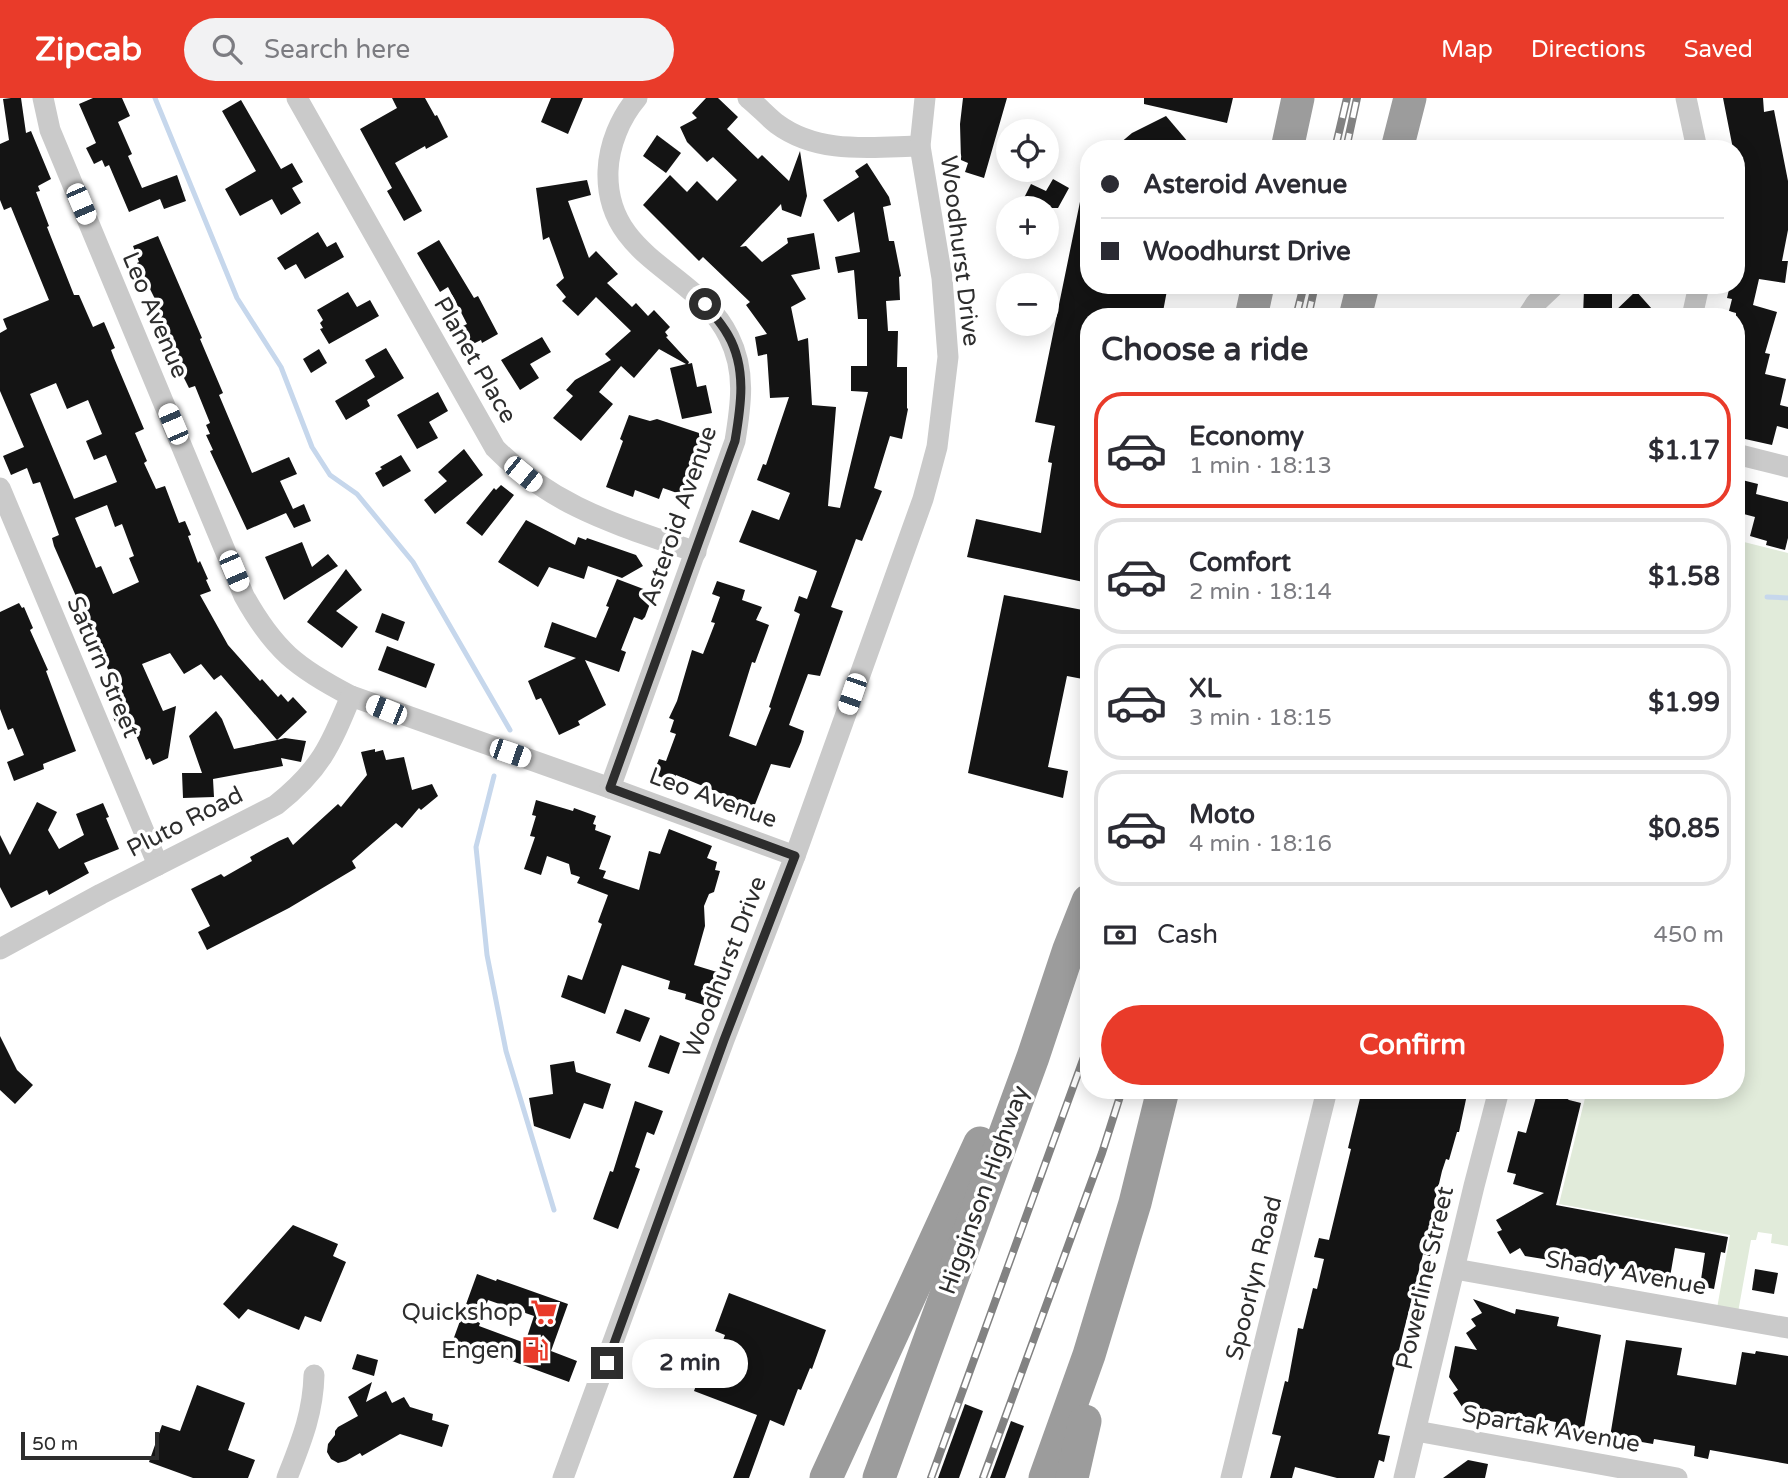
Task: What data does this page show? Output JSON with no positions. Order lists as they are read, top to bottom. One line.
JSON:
{"streets":{"highway":["Higginson Highway"],"street":["Woodhurst Drive","Leo Avenue","Planet Place","Asteroid Avenue","Saturn Street","Pluto Road","Shady Avenue","Spoorlyn Road","Powerline Street","Spartak Avenue"]},"crossings":[["Woodhurst Drive","Leo Avenue"],["Leo Avenue","Asteroid Avenue"],["Leo Avenue","Pluto Road"],["Planet Place","Asteroid Avenue"],["Saturn Street","Pluto Road"],["Shady Avenue","Powerline Street"],["Powerline Street","Spartak Avenue"]],"places":{"supermarket":["Quickshop"],"fuel station":["Engen"]},"scale_bar":"50 m","page":{"header":"Zipcab","search":"Search here","nav":["Map","Directions","Saved"],"map_buttons":["+","−"],"banner":["Asteroid Avenue","Woodhurst Drive"],"heading":"Choose a ride","list":[{"name":"Economy","note":"1 min · 18:13","value":"$1.17"},{"name":"Comfort","note":"2 min · 18:14","value":"$1.58"},{"name":"XL","note":"3 min · 18:15","value":"$1.99"},{"name":"Moto","note":"4 min · 18:16","value":"$0.85"}],"pay":["Cash","450 m"],"buttons":"Confirm","bubble":"2 min","scale":"50 m"}}
